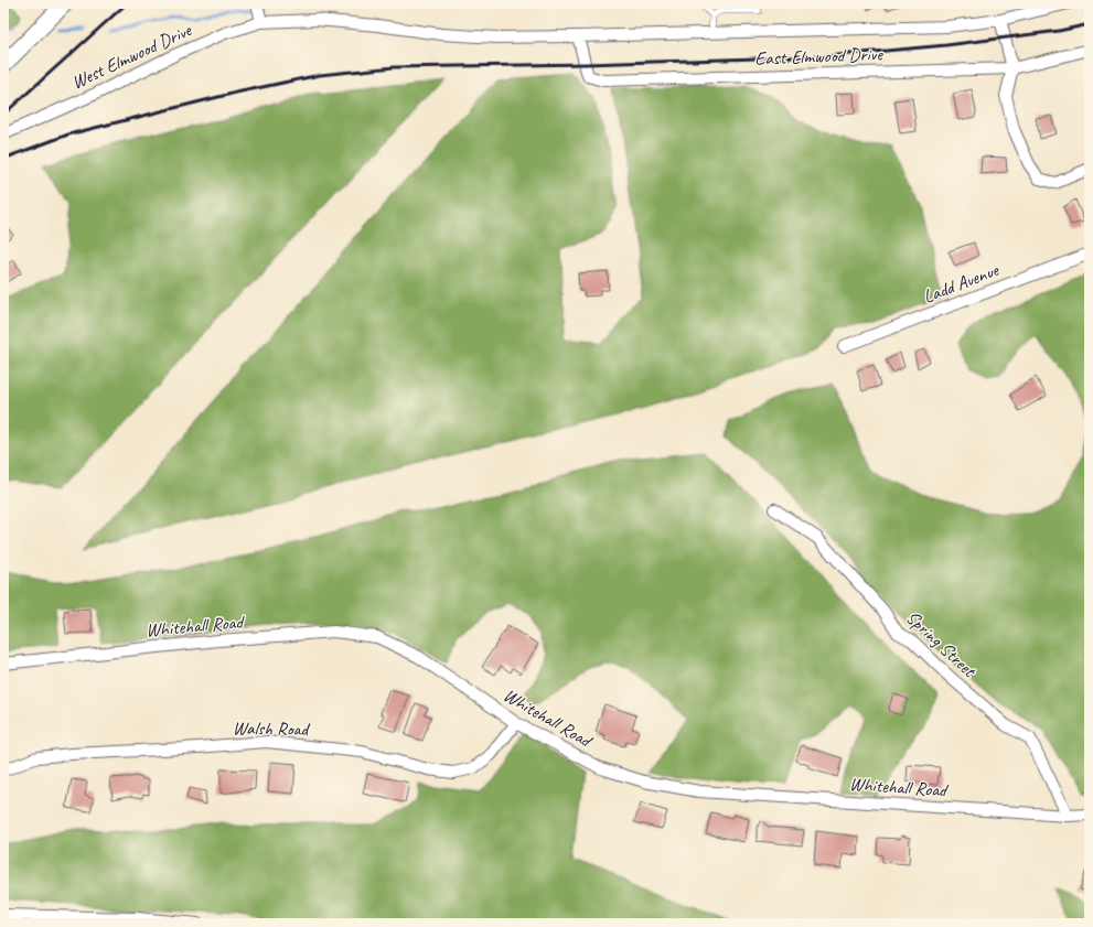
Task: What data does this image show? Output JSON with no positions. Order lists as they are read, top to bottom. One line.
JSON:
{"streets":{"street":["West Elmwood Drive","East Elmwood Drive","Ladd Avenue","Whitehall Road","Spring Street","Walsh Road"]},"crossings":[["West Elmwood Drive","East Elmwood Drive"],["Whitehall Road","Spring Street"],["Whitehall Road","Walsh Road"]]}
